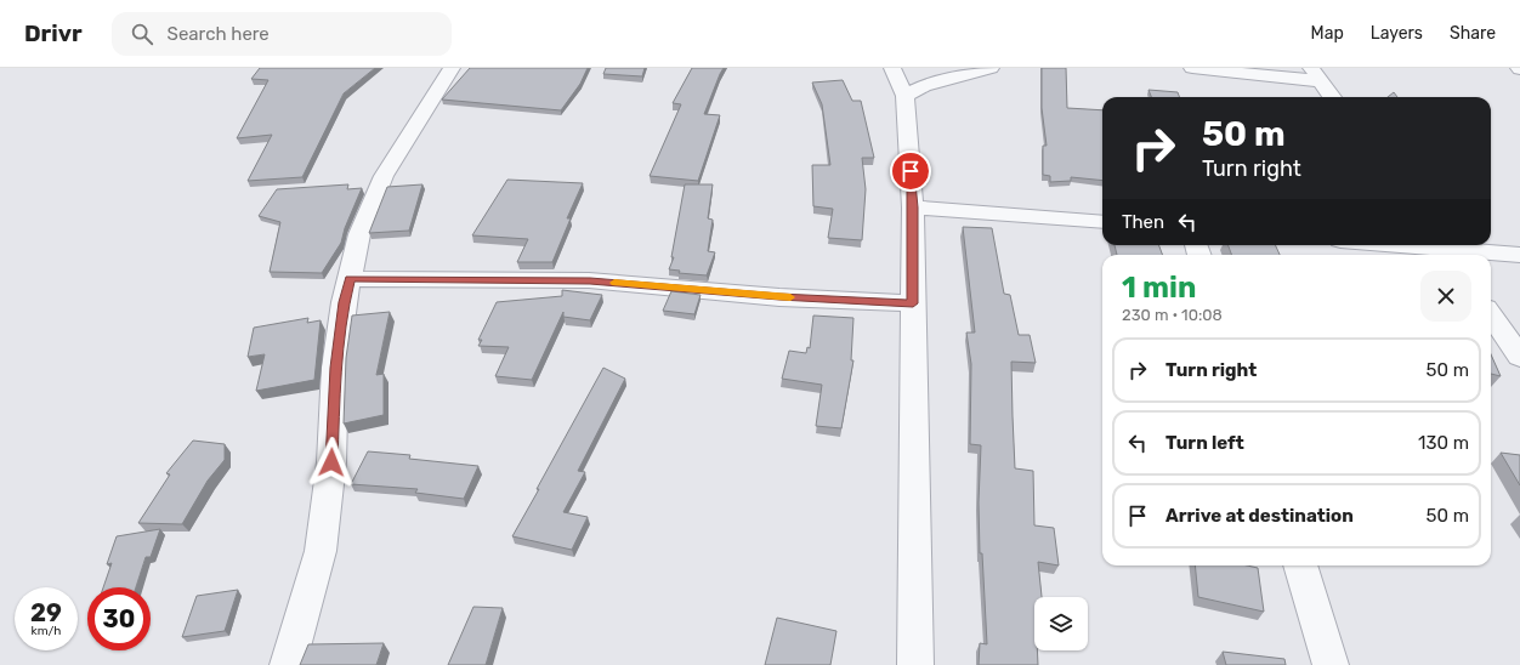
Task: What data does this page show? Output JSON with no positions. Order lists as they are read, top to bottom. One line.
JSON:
{"page":{"header":"Drivr","search":"Search here","nav":["Map","Layers","Share"],"turn":["50 m","Turn right"],"then":"Then","heading":["1 min","230 m · 10:08"],"list":[{"name":"Turn right","value":"50 m"},{"name":"Turn left","value":"130 m"},{"name":"Arrive at destination","value":"50 m"}],"speed":"29 km/h","limit":"30"}}
